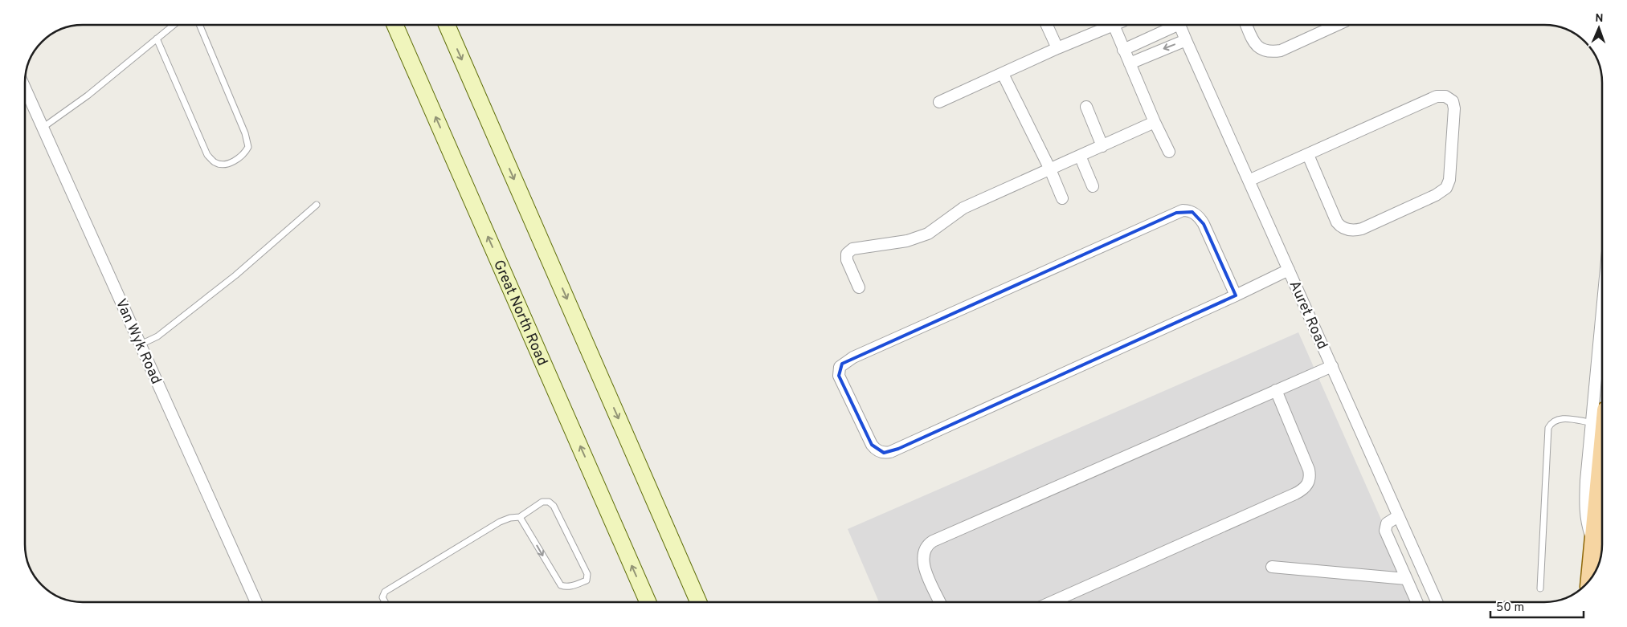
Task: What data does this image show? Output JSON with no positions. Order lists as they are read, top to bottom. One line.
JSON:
{"streets":{"main road":["Great North Road"],"street":["Auret Road","Van Wyk Road"]},"scale_bar":"50 m","north":"top"}
